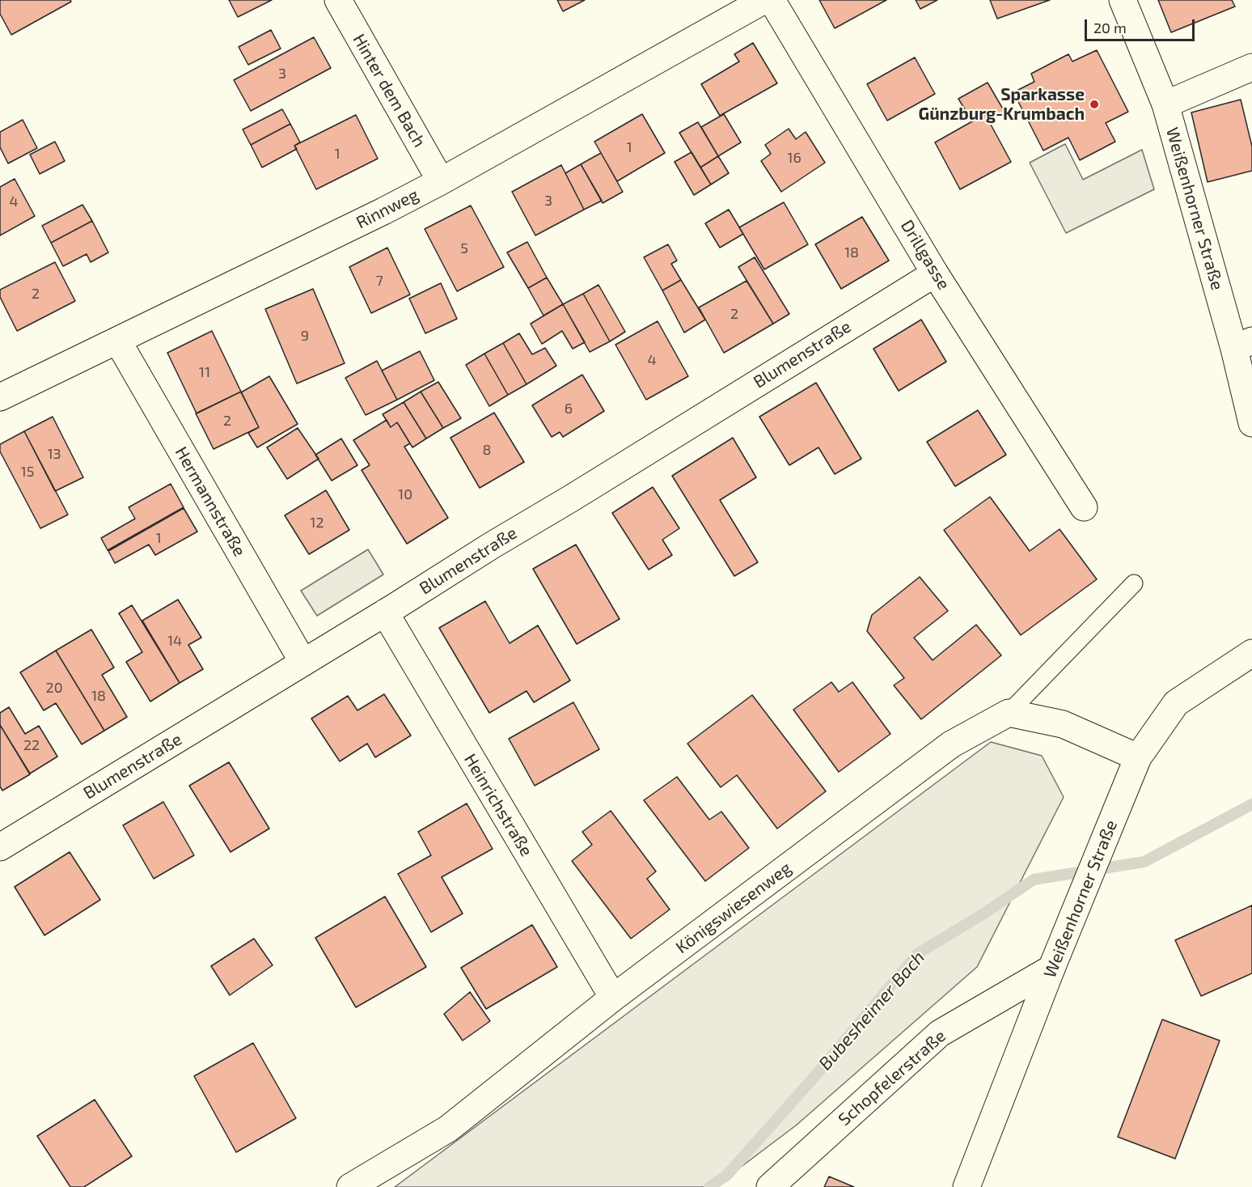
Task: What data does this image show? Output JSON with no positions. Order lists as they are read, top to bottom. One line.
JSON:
{"streets":{"street":["Hinter dem Bach","Rinnweg","Weißenhorner Straße","Drillgasse","Blumenstraße","Hermannstraße","Heinrichstraße","Königswiesenweg","Schopfelerstraße"]},"crossings":[["Hinter dem Bach","Rinnweg"],["Rinnweg","Hermannstraße"],["Weißenhorner Straße","Schopfelerstraße"],["Drillgasse","Blumenstraße"],["Blumenstraße","Hermannstraße"],["Blumenstraße","Heinrichstraße"],["Heinrichstraße","Königswiesenweg"]],"water":["Bubesheimer Bach"],"places":["Sparkasse Günzburg-Krumbach"],"house_numbers":["3","1","1","16","3","4","5","18","7","2","2","9","4","11","6","2","8","13","15","10","12","1","14","20","18","22"],"scale_bar":"20 m"}
